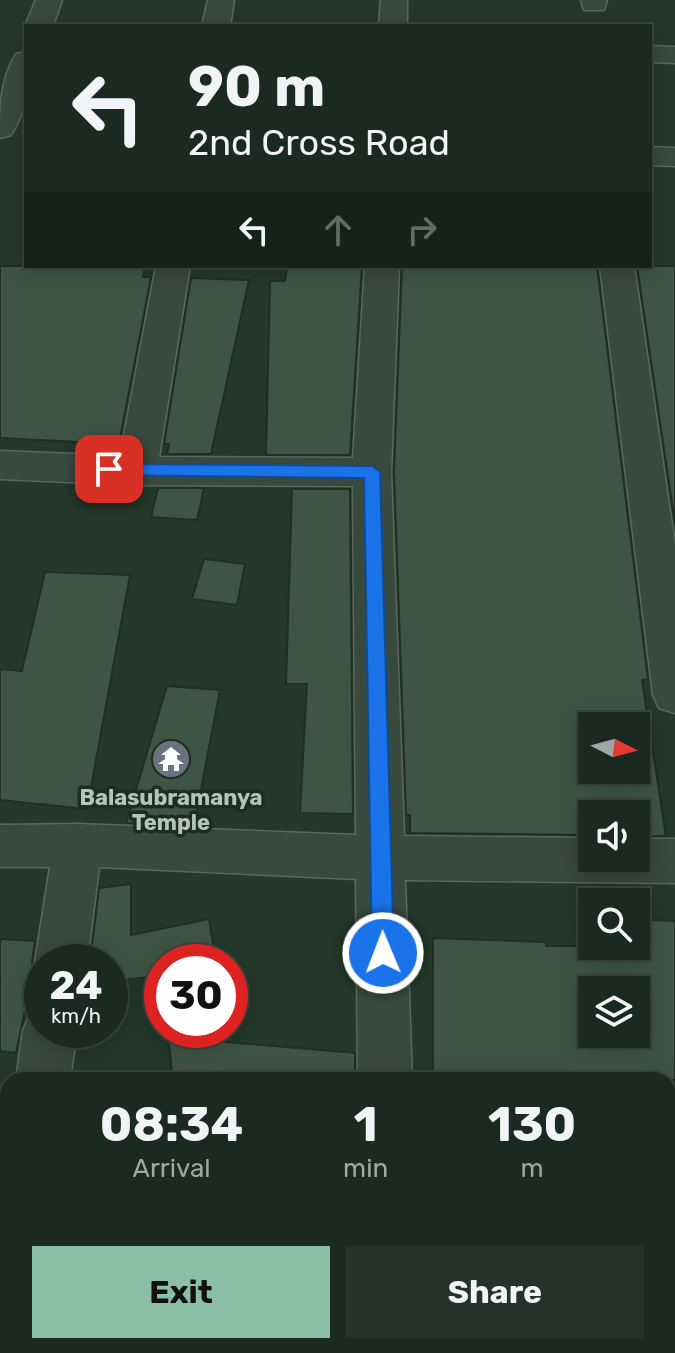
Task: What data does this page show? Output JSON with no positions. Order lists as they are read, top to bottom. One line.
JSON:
{"places":{"temple":["Balasubramanya Temple"]},"north":"right","page":{"turn":["90 m","2nd Cross Road"],"speed":"24 km/h","limit":"30","eta":["08:34","Arrival","1","min","130","m"],"buttons":["Exit","Share"]}}
